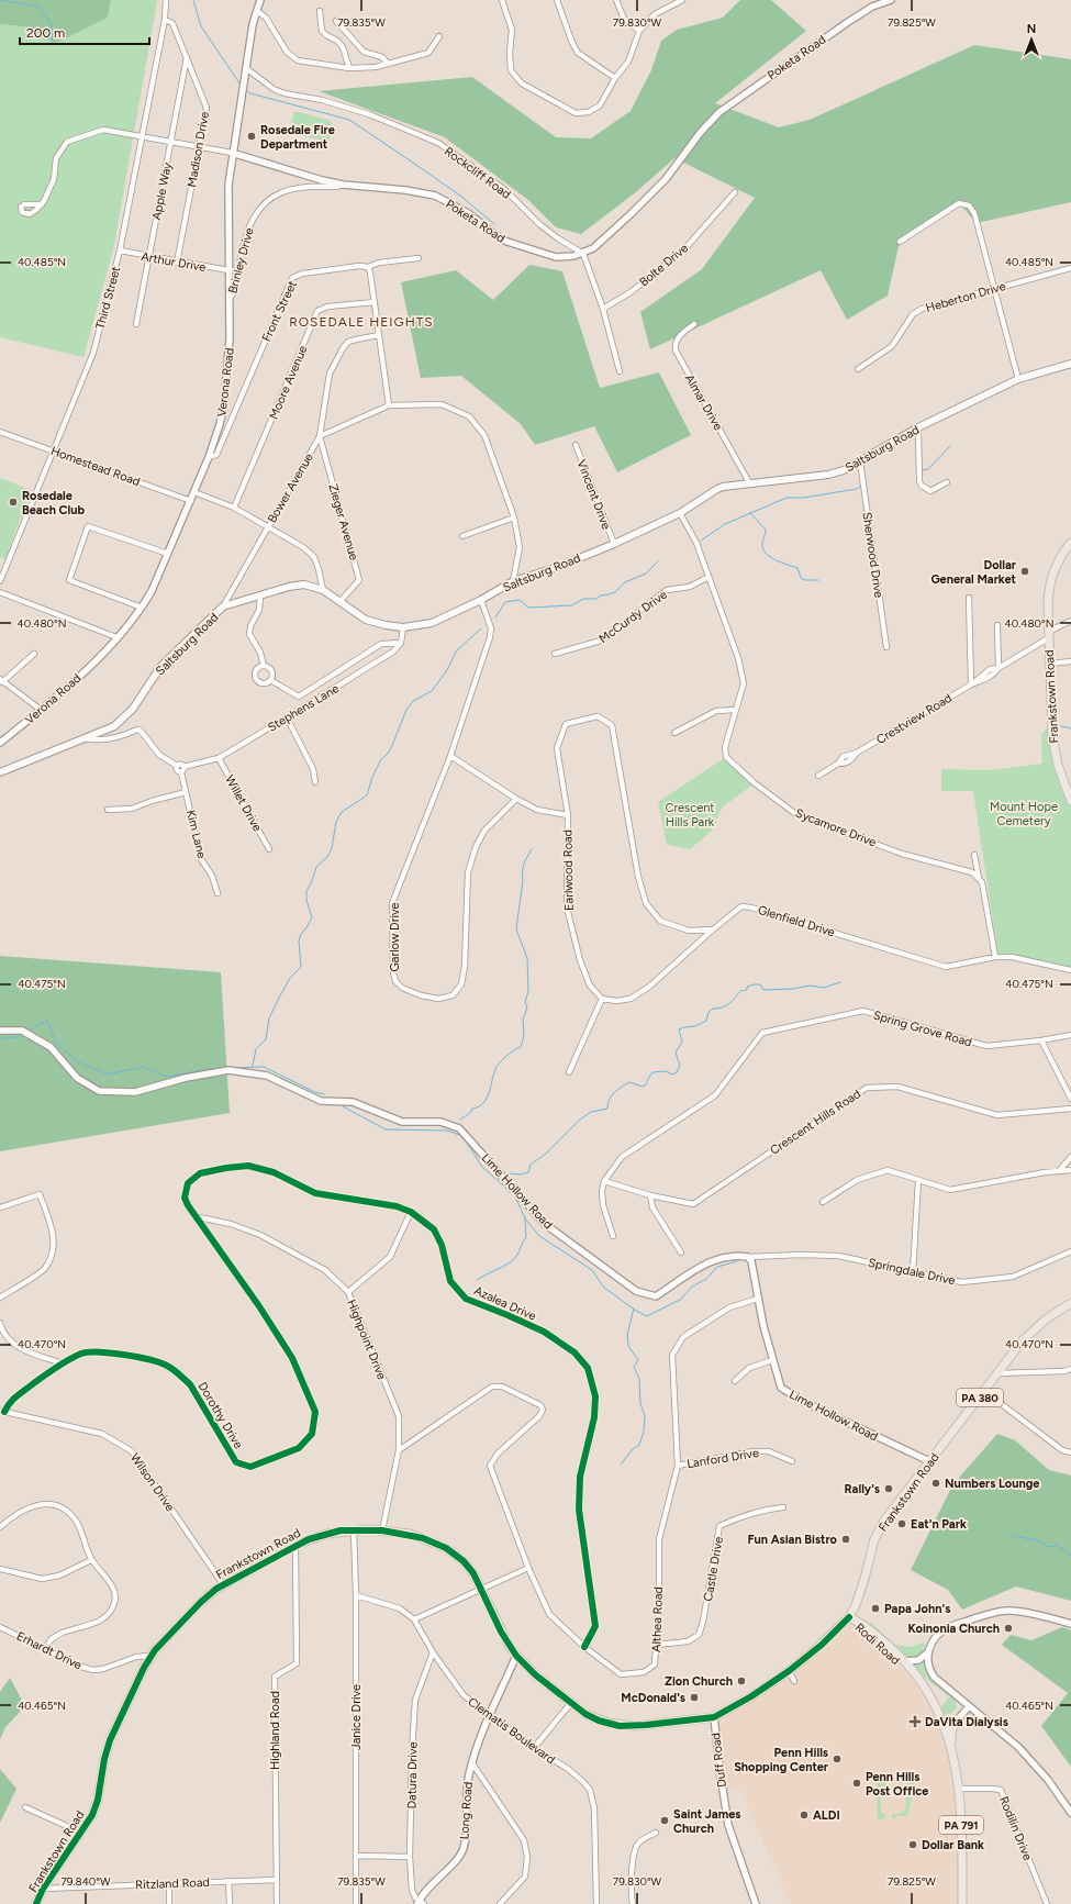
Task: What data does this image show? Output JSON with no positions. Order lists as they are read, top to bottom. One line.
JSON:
{"streets":{"main road":["Saltsburg Road","Frankstown Road","PA 380","Rodi Road","PA 791"],"street":["Poketa Road","Madison Drive","Rockcliff Road","Apple Way","Brinley Drive","Arthur Drive","Bolte Drive","Heberton Drive","Third Street","Front Street","Verona Road","Moore Avenue","Almar Drive","Homestead Road","Bower Avenue","Vincent Drive","Zieger Avenue","Sherwood Drive","McCurdy Drive","Stephens Lane","Crestview Road","Willet Drive","Sycamore Drive","Kim Lane","Earlwood Road","Glenfield Drive","Garlow Drive","Spring Grove Road","Crescent Hills Road","Lime Hollow Road","Springdale Drive","Azalea Drive","Highpoint Drive","Dorothy Drive","Lanford Drive","Wilson Drive","Castle Drive","Althea Road","Erhardt Drive","Janice Drive","Highland Road","Clematis Boulevard","Duff Road","Datura Drive","Long Road","Rodilin Drive","Ritzland Road"]},"crossings":[["Poketa Road","Madison Drive"],["Poketa Road","Rockcliff Road"],["Poketa Road","Apple Way"],["Poketa Road","Brinley Drive"],["Poketa Road","Third Street"],["Poketa Road","Verona Road"],["Madison Drive","Apple Way"],["Madison Drive","Arthur Drive"],["Madison Drive","Third Street"],["Rockcliff Road","Verona Road"],["Apple Way","Arthur Drive"],["Brinley Drive","Verona Road"],["Arthur Drive","Third Street"],["Arthur Drive","Verona Road"],["Third Street","Homestead Road"],["Front Street","Verona Road"],["Verona Road","Homestead Road"],["Almar Drive","Saltsburg Road"],["Saltsburg Road","Bower Avenue"],["Saltsburg Road","Vincent Drive"],["Saltsburg Road","Zieger Avenue"],["Saltsburg Road","Sherwood Drive"],["Saltsburg Road","Sycamore Drive"],["Bower Avenue","Zieger Avenue"],["McCurdy Drive","Sycamore Drive"],["Frankstown Road","Crestview Road"],["Frankstown Road","Lime Hollow Road"],["Frankstown Road","Highpoint Drive"],["Frankstown Road","Wilson Drive"],["Frankstown Road","Rodi Road"],["Frankstown Road","Erhardt Drive"],["Frankstown Road","Janice Drive"],["Frankstown Road","Highland Road"],["Frankstown Road","Duff Road"],["Frankstown Road","Long Road"],["Frankstown Road","Ritzland Road"],["Stephens Lane","Willet Drive"],["Stephens Lane","Kim Lane"],["Earlwood Road","Garlow Drive"],["Spring Grove Road","Crescent Hills Road"],["Lime Hollow Road","Springdale Drive"],["Lime Hollow Road","Althea Road"],["Azalea Drive","Highpoint Drive"],["Azalea Drive","Dorothy Drive"],["Azalea Drive","Althea Road"],["Highpoint Drive","Dorothy Drive"],["Highpoint Drive","Althea Road"],["Dorothy Drive","Wilson Drive"],["Lanford Drive","Althea Road"],["Castle Drive","Althea Road"],["Rodi Road","Rodilin Drive"],["Janice Drive","Clematis Boulevard"],["Highland Road","Ritzland Road"],["Clematis Boulevard","Datura Drive"],["Clematis Boulevard","Long Road"],["Datura Drive","Long Road"]],"districts":["ROSEDALE HEIGHTS"],"parks":["Mount Hope Cemetery","Crescent Hills Park"],"places":{"other":["Rosedale Fire Department","Rosedale Beach Club","Dollar General Market","Numbers Lounge","Rally's","Eat'n Park","Fun Asian Bistro","Papa John's","Koinonia Church","Zion Church","McDonald's","Penn Hills Shopping Center","Penn Hills Post Office","ALDI","Saint James Church","Dollar Bank"],"health":["DaVita Dialysis"]},"scale_bar":"200 m","north":"top","coordinates":["79.835°W","79.830°W","79.825°W","40.485°N","40.480°N","40.475°N","40.470°N","40.465°N","79.840°W"]}
